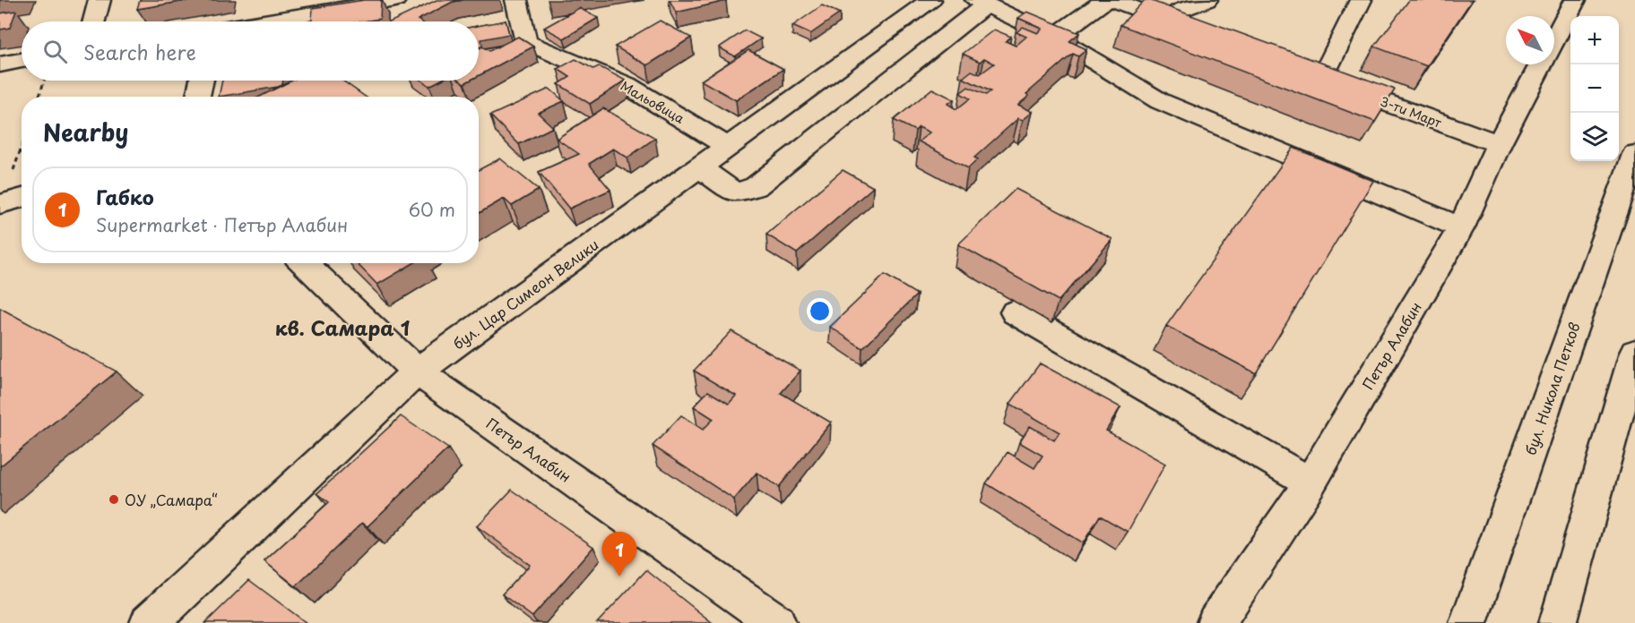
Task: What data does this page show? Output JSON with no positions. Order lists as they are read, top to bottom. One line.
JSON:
{"streets":{"street":["Мальовица","3-ти Март","бул. Цар Симеон Велики","Петър Алабин","бул. Никола Петков"]},"crossings":[["Мальовица","бул. Цар Симеон Велики"],["3-ти Март","Петър Алабин"],["бул. Цар Симеон Велики","Петър Алабин"]],"districts":["кв. Самара 1"],"places":["ОУ „Самара“"],"north":"top left","page":{"map_buttons":["+","−"],"search":"Search here","heading":"Nearby","list":[{"mark":"1","name":"Габко","note":"Supermarket · Петър Алабин","value":"60 m"}],"pins":"1"}}
